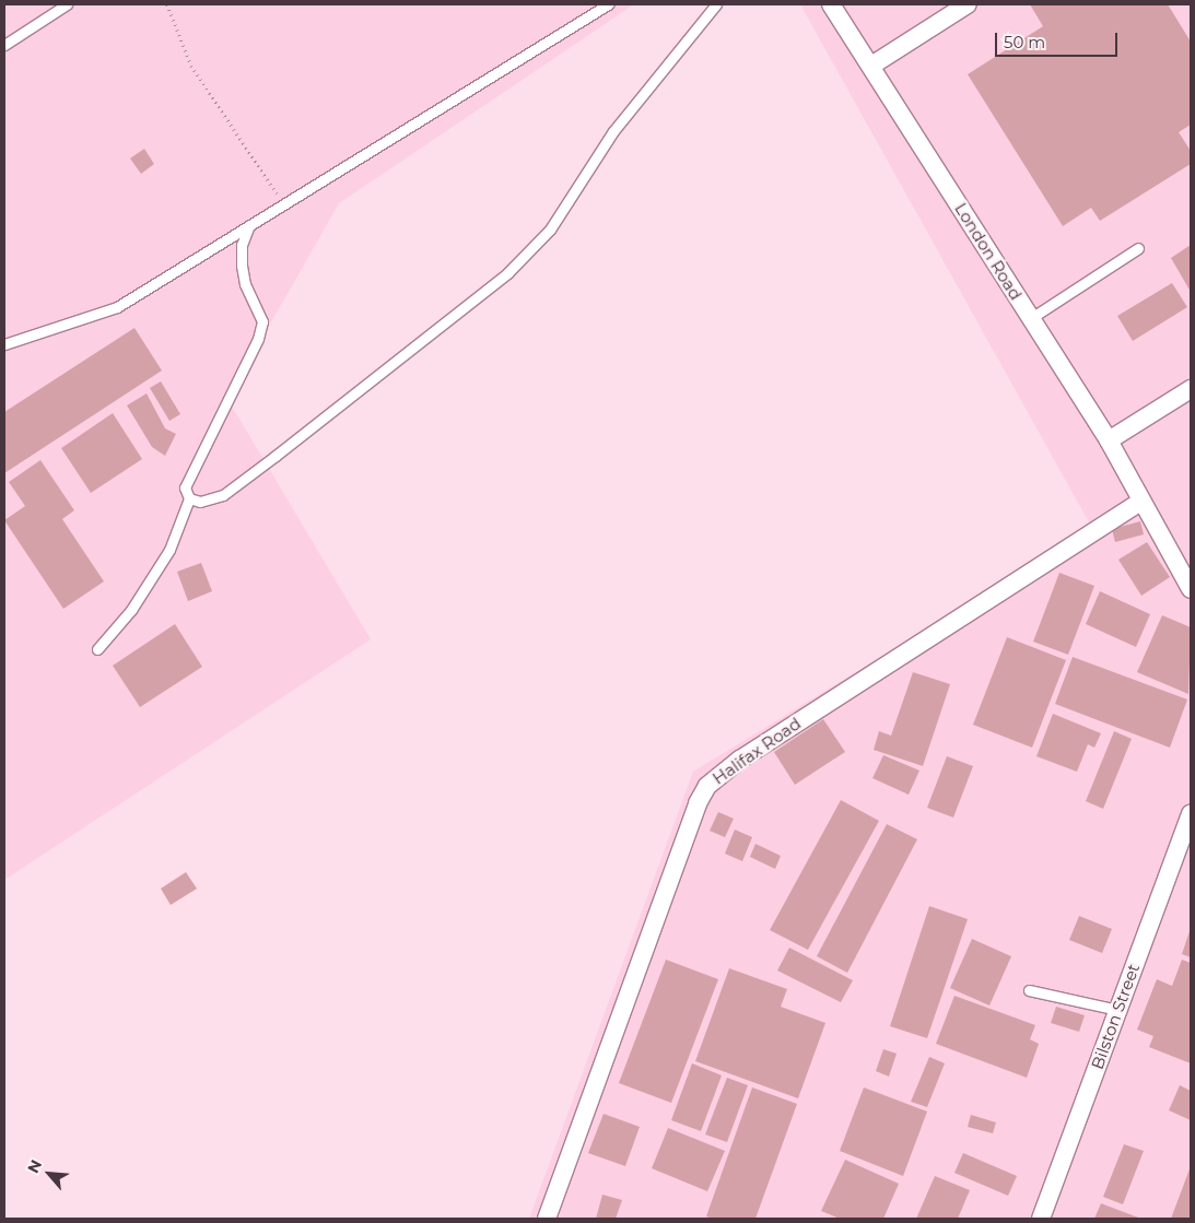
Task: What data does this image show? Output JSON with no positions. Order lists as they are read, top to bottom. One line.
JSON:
{"streets":{"street":["London Road","Halifax Road","Bilston Street"]},"crossings":[["London Road","Halifax Road"]],"scale_bar":"50 m","north":"top left"}
